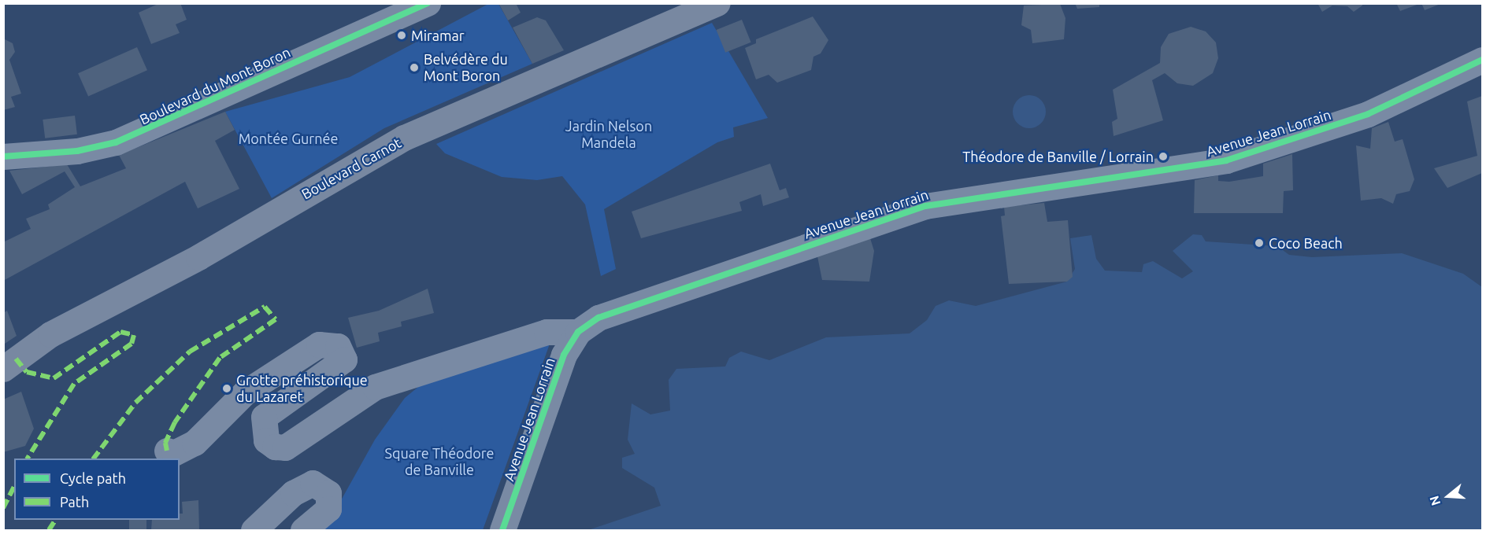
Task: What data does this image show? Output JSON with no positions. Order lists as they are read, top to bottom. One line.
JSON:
{"streets":{"main road":["Boulevard Carnot"],"street":["Boulevard du Mont Boron","Avenue Jean Lorrain"]},"parks":["Jardin Nelson Mandela","Montée Gurnée","Square Théodore de Banville"],"places":["Miramar","Belvédère du Mont Boron","Théodore de Banville / Lorrain","Coco Beach","Grotte préhistorique du Lazaret"],"legend":["Cycle path","Path"],"north":"left"}
